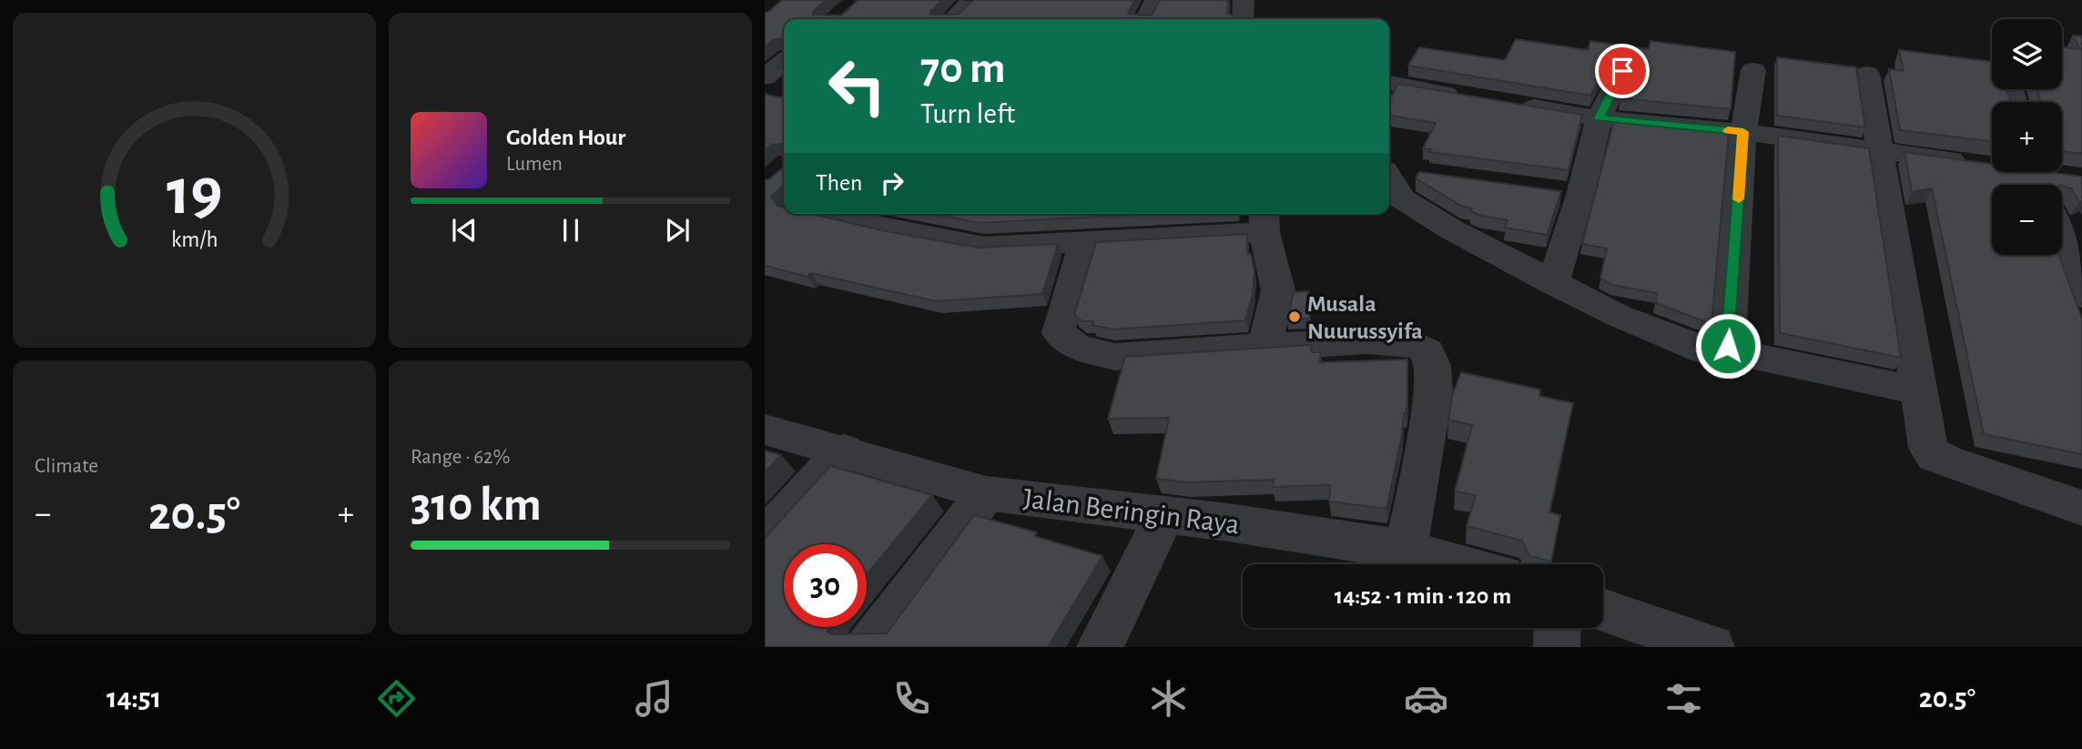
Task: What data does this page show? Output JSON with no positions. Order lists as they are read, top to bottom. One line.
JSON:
{"streets":{"street":["Jalan Beringin Raya"]},"places":["Musala Nuurussyifa"],"page":{"map_buttons":["+","−"],"turn":["70 m","Turn left"],"song":["Golden Hour","Lumen"],"then":"Then","tile":["Climate",["Range · 62%","310 km"]],"heat":["−","20.5°","+"],"limit":"30","trip":"14:52 · 1 min · 120 m","tabs":["14:51","20.5°"],"gauge":["19","km/h"]}}
